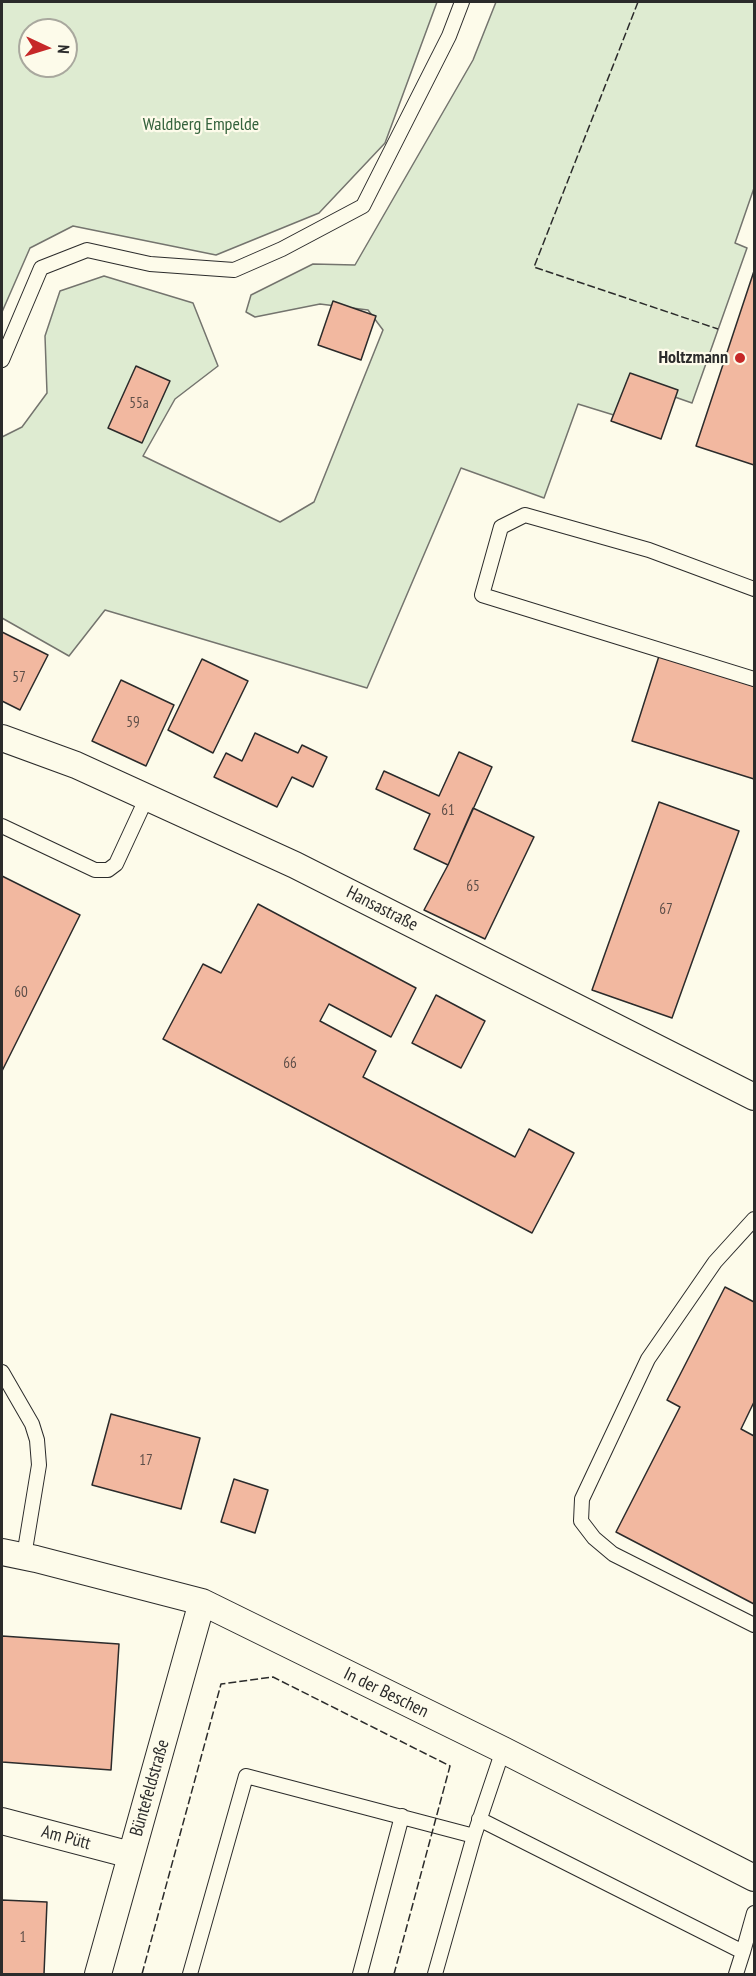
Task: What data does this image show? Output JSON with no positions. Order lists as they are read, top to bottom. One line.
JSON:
{"streets":{"street":["Hansastraße","In der Beschen","Büntefeldstraße","Am Pütt"]},"crossings":[["In der Beschen","Büntefeldstraße"],["Büntefeldstraße","Am Pütt"]],"parks":["Waldberg Empelde"],"places":["Holtzmann"],"house_numbers":["55a","57","59","61","65","67","60","66","17","1"],"north":"right"}
